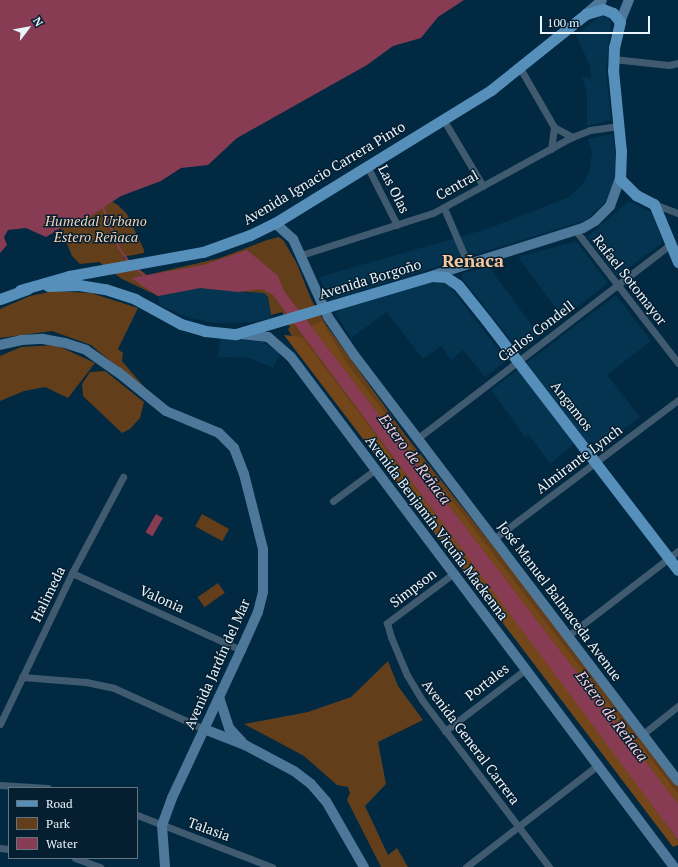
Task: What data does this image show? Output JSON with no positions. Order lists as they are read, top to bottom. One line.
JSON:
{"streets":{"main road":["Avenida Ignacio Carrera Pinto","Avenida Borgoño","Angamos","Avenida Benjamín Vicuña Mackenna","José Manuel Balmaceda Avenue","Avenida Jardín del Mar"],"street":["Central","Las Olas","Rafael Sotomayor","Carlos Condell","Almirante Lynch","Simpson","Halimeda","Valonia","Portales","Avenida General Carrera","Talasia"]},"crossings":[["Avenida Ignacio Carrera Pinto","Las Olas"],["Avenida Ignacio Carrera Pinto","Avenida Borgoño"],["Avenida Ignacio Carrera Pinto","José Manuel Balmaceda Avenue"],["Central","Las Olas"],["Central","Avenida Borgoño"],["Central","José Manuel Balmaceda Avenue"],["Avenida Borgoño","Rafael Sotomayor"],["Avenida Borgoño","Angamos"],["Avenida Borgoño","Avenida Benjamín Vicuña Mackenna"],["Avenida Borgoño","José Manuel Balmaceda Avenue"],["Rafael Sotomayor","Carlos Condell"],["Carlos Condell","Angamos"],["Carlos Condell","José Manuel Balmaceda Avenue"],["Angamos","Almirante Lynch"],["Almirante Lynch","José Manuel Balmaceda Avenue"],["Avenida Benjamín Vicuña Mackenna","Simpson"],["Avenida Benjamín Vicuña Mackenna","Portales"],["Simpson","Avenida General Carrera"],["Halimeda","Valonia"],["Valonia","Avenida Jardín del Mar"],["Avenida Jardín del Mar","Talasia"],["Portales","Avenida General Carrera"]],"districts":["Reñaca"],"water":["Estero de Reñaca"],"parks":["Humedal Urbano Estero Reñaca"],"legend":["Road","Park","Water"],"scale_bar":"100 m","north":"top right"}
